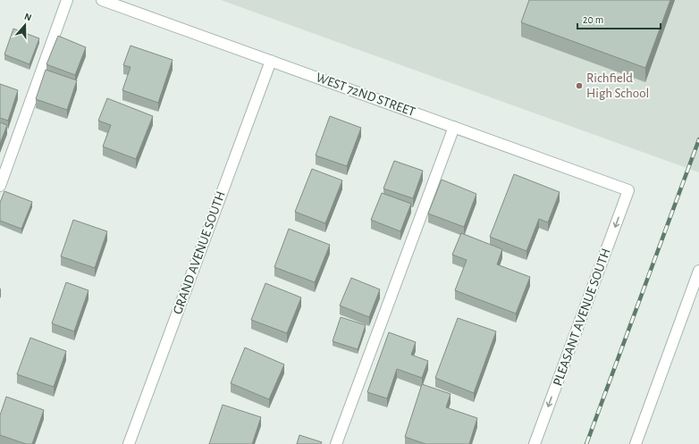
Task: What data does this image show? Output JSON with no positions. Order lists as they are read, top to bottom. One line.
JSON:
{"streets":{"street":["WEST 72ND STREET","GRAND AVENUE SOUTH","PLEASANT AVENUE SOUTH"]},"crossings":[["WEST 72ND STREET","GRAND AVENUE SOUTH"],["WEST 72ND STREET","PLEASANT AVENUE SOUTH"]],"places":["Richfield High School"],"scale_bar":"20 m","north":"top"}
